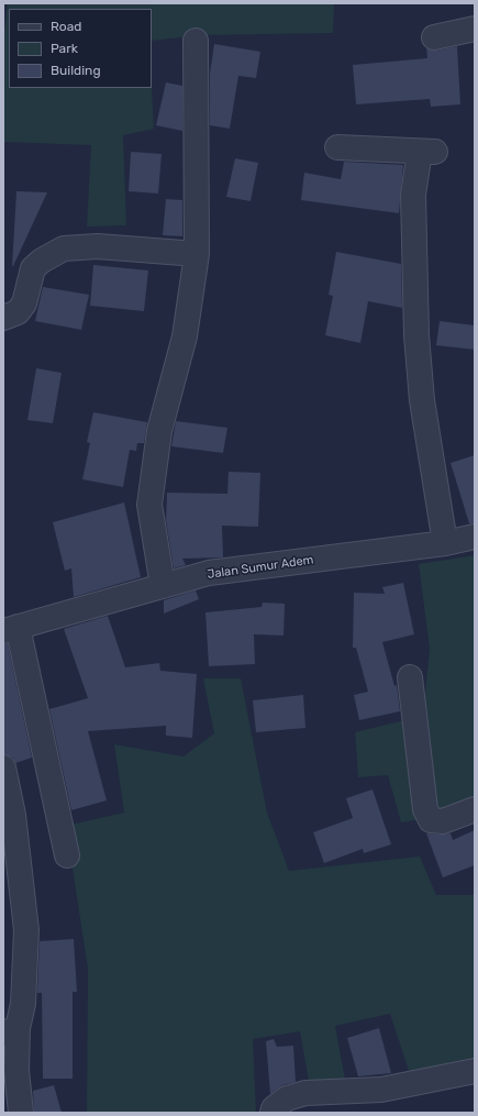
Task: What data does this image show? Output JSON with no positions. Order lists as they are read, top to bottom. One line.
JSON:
{"streets":{"street":["Jalan Sumur Adem"]},"legend":["Road","Park","Building"]}
